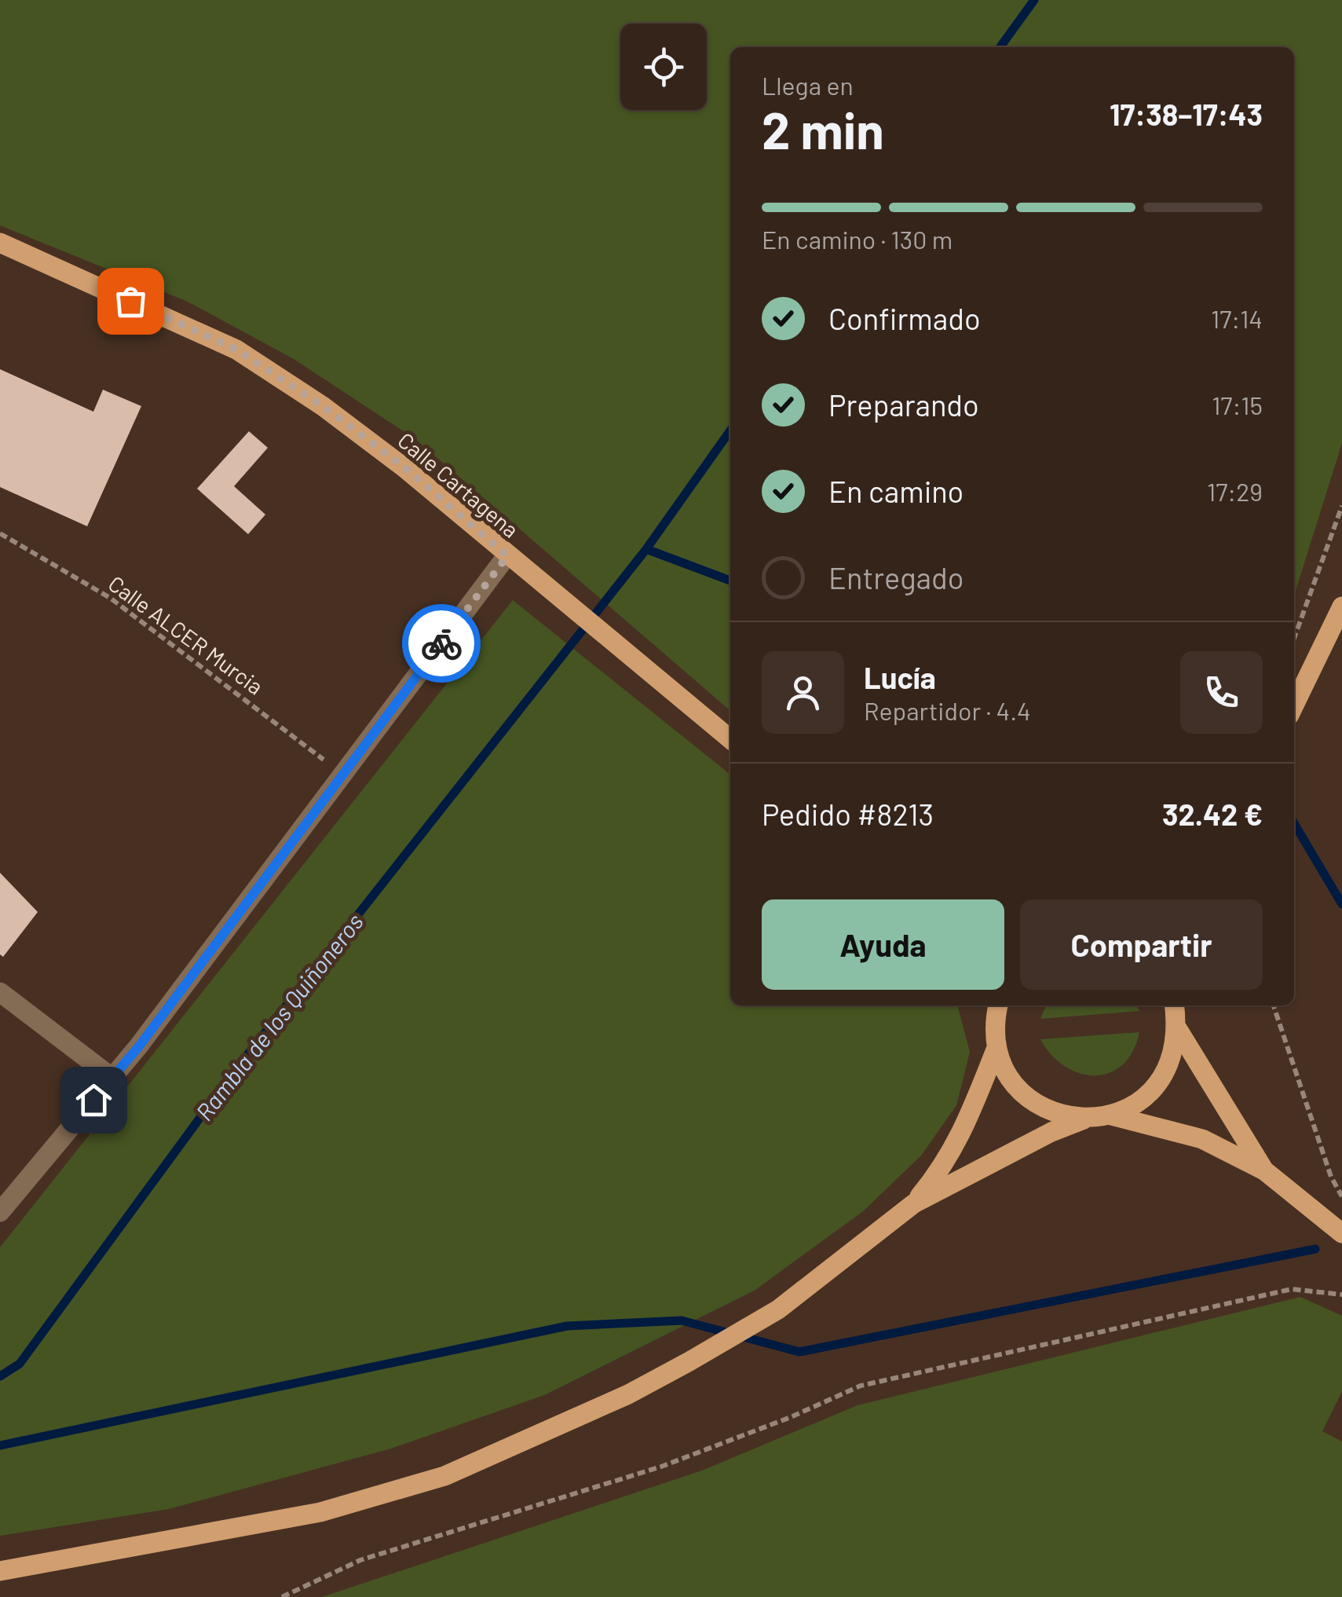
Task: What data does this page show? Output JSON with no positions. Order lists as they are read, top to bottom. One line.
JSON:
{"streets":{"main road":["Calle Cartagena"],"path":["Calle ALCER Murcia"]},"water":["Rambla de los Quiñoneros"],"page":{"heading":["2 min","Llega en","17:38–17:43"],"panel":["Lucía","Repartidor · 4.4","Pedido #8213","32.42 €"],"bar":"En camino · 130 m","list":[["Confirmado","17:14"],["Preparando","17:15"],["En camino","17:29"],"Entregado"],"buttons":["Ayuda","Compartir"]}}
